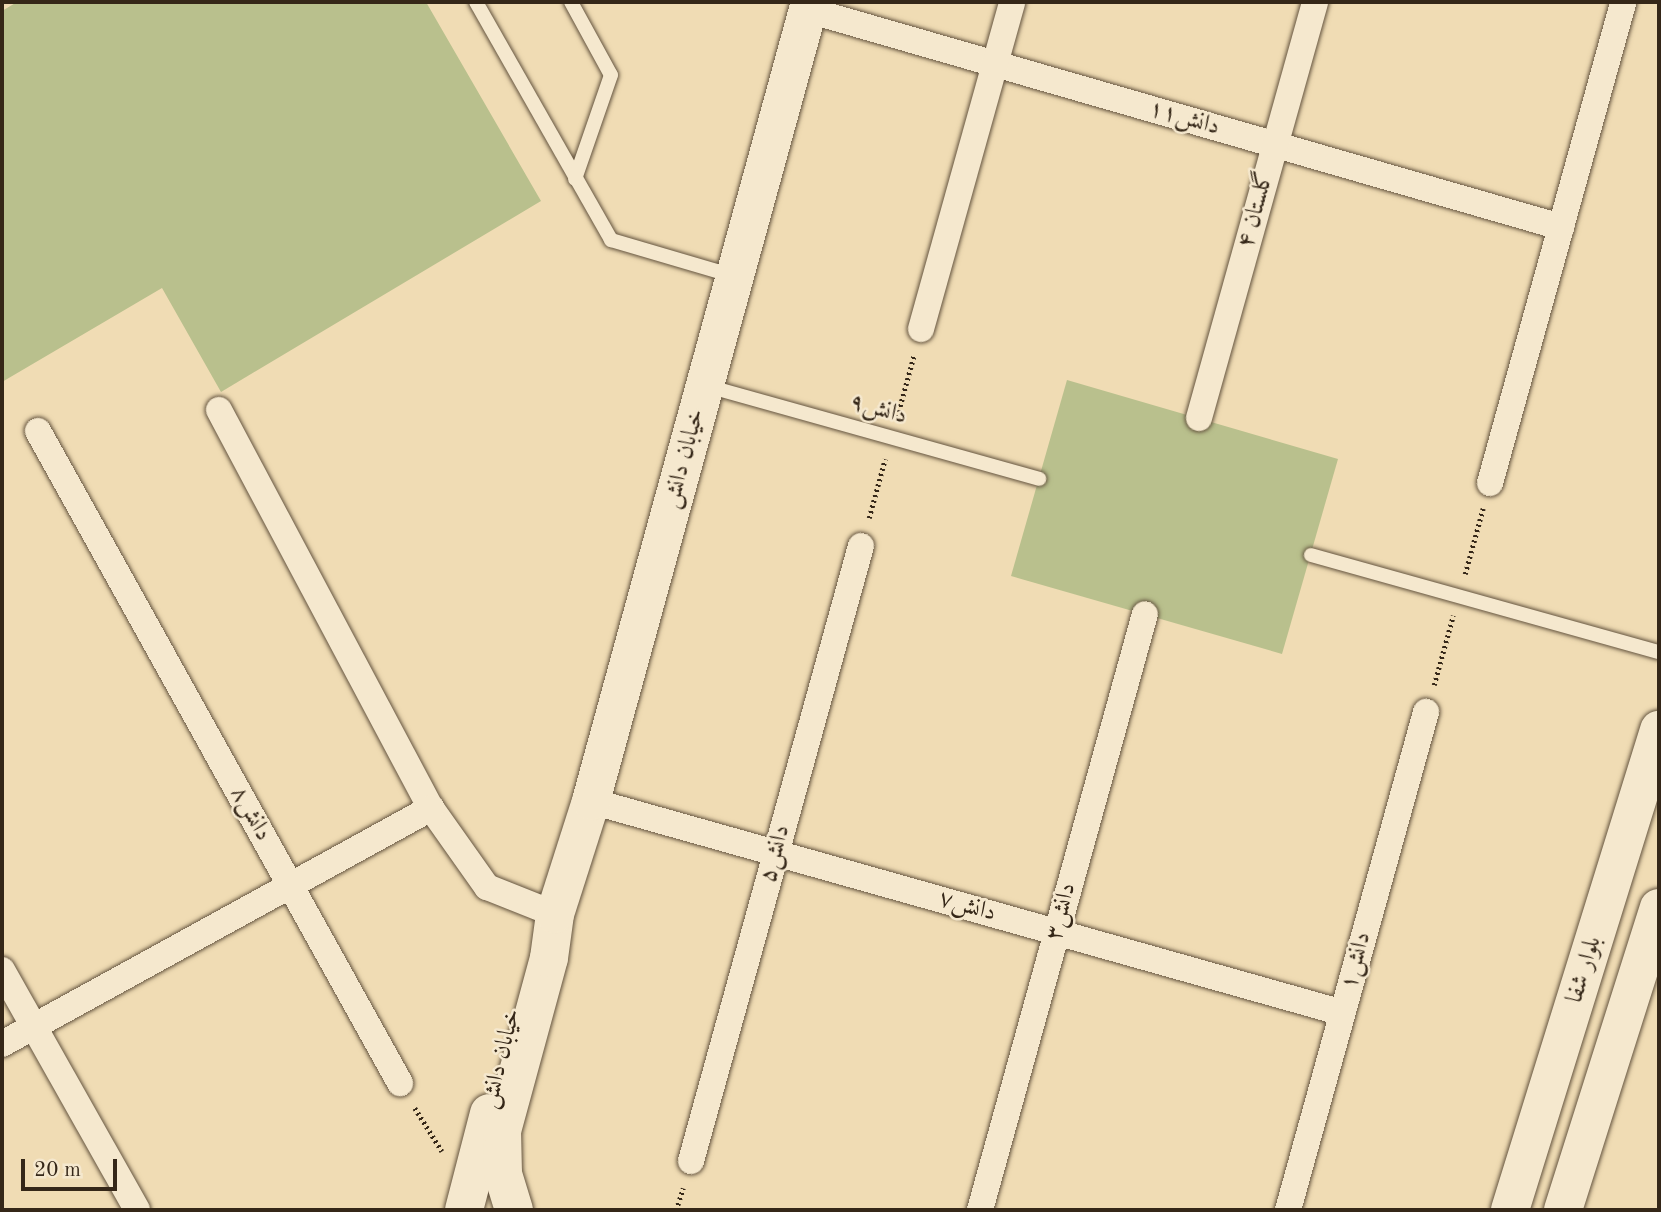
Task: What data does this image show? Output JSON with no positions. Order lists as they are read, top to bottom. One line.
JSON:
{"streets":{"street":["دانش۱۱","گلستان ۴","خیابان دانش","دانش۸","دانش۵","دانش۷","دانش۳","دانش۱","بلوار شفا"],"lane":["دانش۹"]},"crossings":[["دانش۱۱","گلستان ۴"],["دانش۱۱","خیابان دانش"],["دانش۹","خیابان دانش"],["خیابان دانش","دانش۷"],["دانش۵","دانش۷"],["دانش۷","دانش۳"],["دانش۷","دانش۱"]],"scale_bar":"20 m"}
